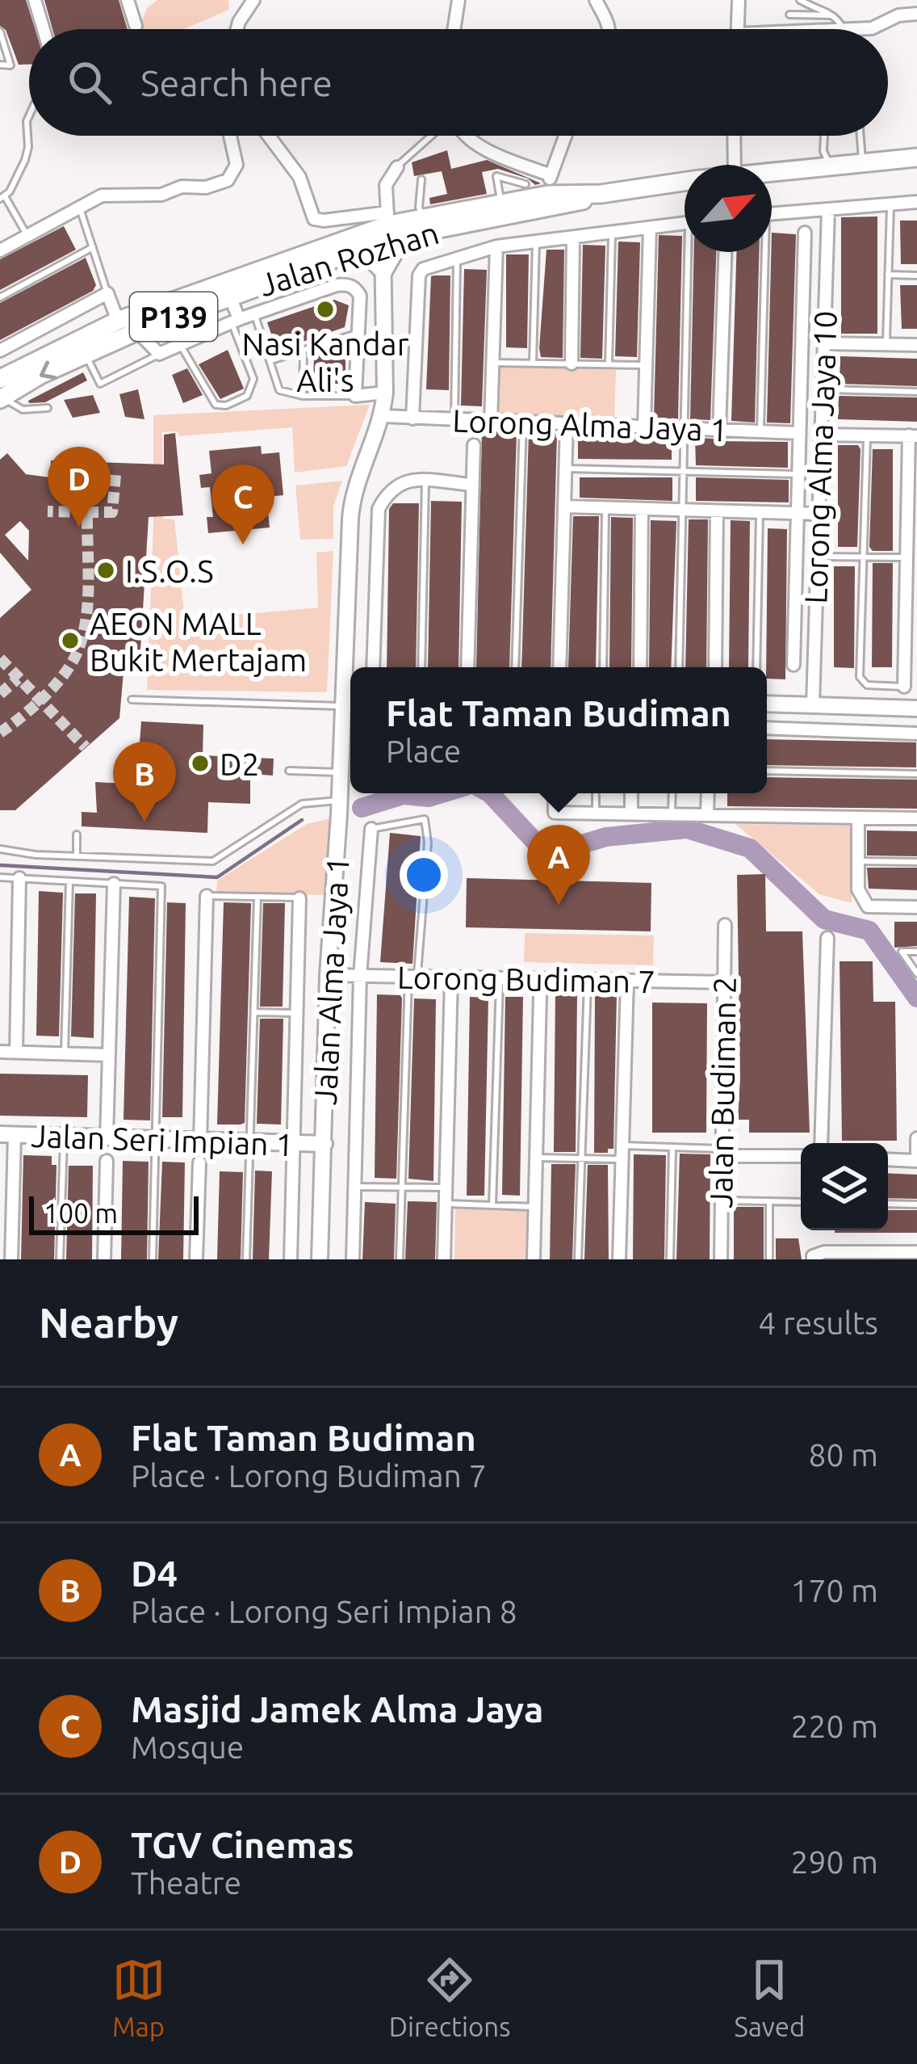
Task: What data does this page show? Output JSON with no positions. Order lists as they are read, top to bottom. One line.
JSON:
{"streets":{"main road":["Jalan Rozhan","P139"],"street":["Lorong Alma Jaya 1","Lorong Alma Jaya 10","Lorong Budiman 7","Jalan Alma Jaya 1","Jalan Budiman 2","Jalan Seri Impian 1"]},"crossings":[["Jalan Rozhan","Jalan Alma Jaya 1"],["Lorong Alma Jaya 1","Lorong Alma Jaya 10"],["Lorong Alma Jaya 1","Jalan Alma Jaya 1"],["Lorong Budiman 7","Jalan Alma Jaya 1"],["Lorong Budiman 7","Jalan Budiman 2"],["Jalan Alma Jaya 1","Jalan Seri Impian 1"]],"places":["Nasi Kandar Ali's","I.S.O.S","AEON MALL Bukit Mertajam","D2"],"scale_bar":"100 m","north":"top right","page":{"search":"Search here","pins":["D","C","B","A"],"popup":["Flat Taman Budiman","Place"],"scale":"100 m","heading":["Nearby","4 results"],"list":[{"mark":"A","name":"Flat Taman Budiman","note":"Place · Lorong Budiman 7","value":"80 m"},{"mark":"B","name":"D4","note":"Place · Lorong Seri Impian 8","value":"170 m"},{"mark":"C","name":"Masjid Jamek Alma Jaya","note":"Mosque","value":"220 m"},{"mark":"D","name":"TGV Cinemas","note":"Theatre","value":"290 m"}],"nav":["Map","Directions","Saved"]}}
